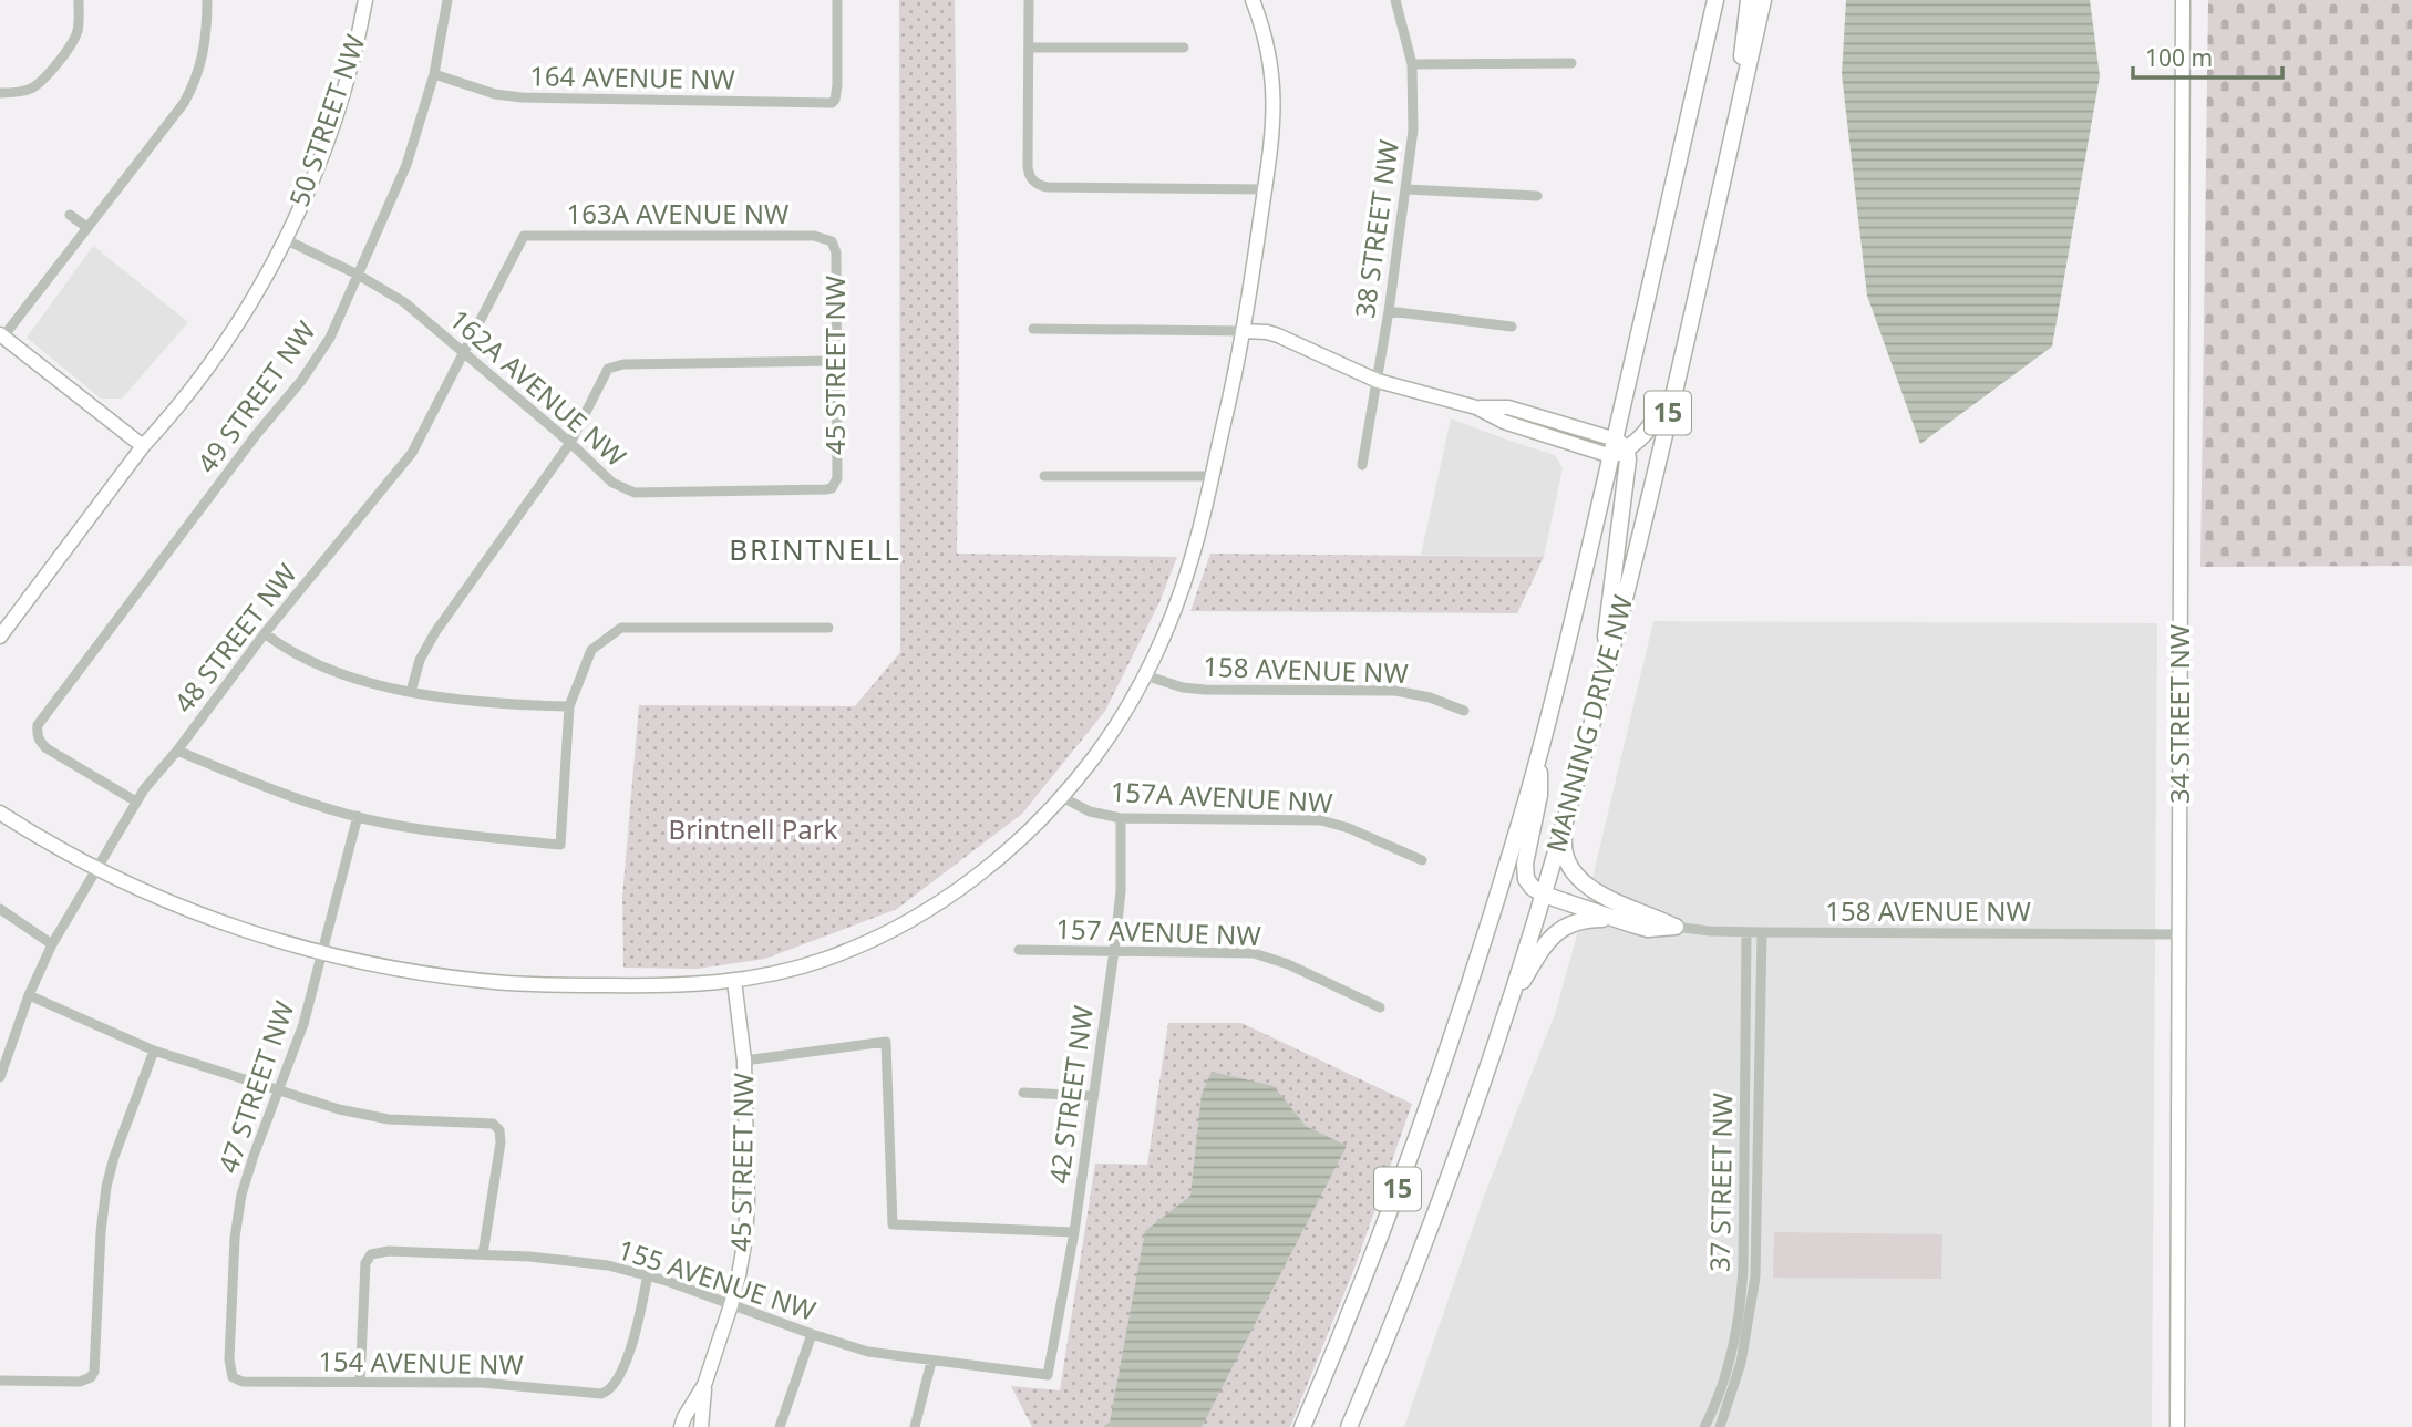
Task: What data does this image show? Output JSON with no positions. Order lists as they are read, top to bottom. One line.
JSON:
{"streets":{"main road":["15","MANNING DRIVE NW"],"street":["164 AVENUE NW","50 STREET NW","163A AVENUE NW","38 STREET NW","45 STREET NW","162A AVENUE NW","49 STREET NW","48 STREET NW","158 AVENUE NW","34 STREET NW","157A AVENUE NW","157 AVENUE NW","47 STREET NW","42 STREET NW","37 STREET NW","155 AVENUE NW","154 AVENUE NW"]},"crossings":[["164 AVENUE NW","49 STREET NW"],["50 STREET NW","162A AVENUE NW"],["163A AVENUE NW","45 STREET NW"],["163A AVENUE NW","48 STREET NW"],["45 STREET NW","162A AVENUE NW"],["45 STREET NW","155 AVENUE NW"],["162A AVENUE NW","49 STREET NW"],["162A AVENUE NW","48 STREET NW"],["49 STREET NW","48 STREET NW"],["158 AVENUE NW","34 STREET NW"],["158 AVENUE NW","37 STREET NW"],["157A AVENUE NW","42 STREET NW"],["157 AVENUE NW","42 STREET NW"],["47 STREET NW","154 AVENUE NW"],["42 STREET NW","155 AVENUE NW"],["155 AVENUE NW","154 AVENUE NW"]],"districts":["BRINTNELL"],"parks":["Brintnell Park"],"scale_bar":"100 m"}
